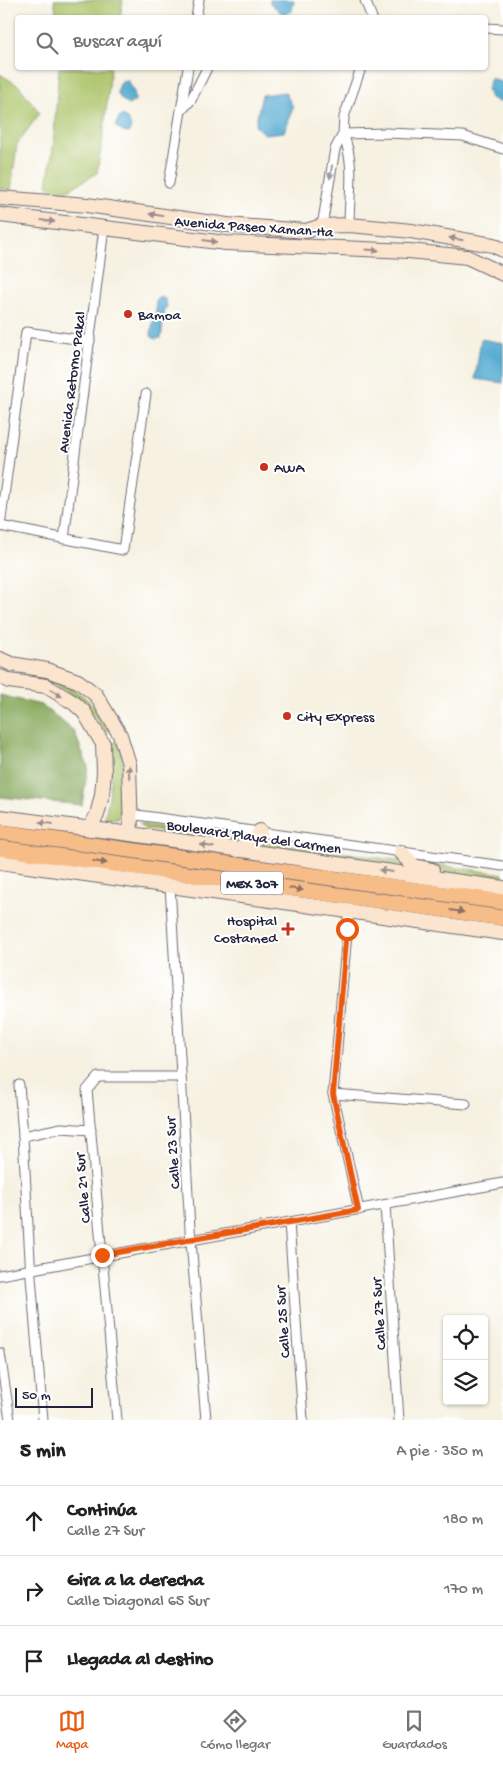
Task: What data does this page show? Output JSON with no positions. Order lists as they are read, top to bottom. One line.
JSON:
{"streets":{"highway":["MEX 307"],"main road":["Avenida Paseo Xaman-Ha","Boulevard Playa del Carmen"],"street":["Avenida Retorno Pakal","Calle 23 Sur","Calle 21 Sur","Calle 27 Sur","Calle 25 Sur"]},"crossings":[["Avenida Paseo Xaman-Ha","Avenida Retorno Pakal"],["Calle 23 Sur","Calle 21 Sur"]],"places":{"other":["Bamoa","AWA","City Express"],"health":["Hospital Costamed"]},"scale_bar":"50 m","page":{"search":"Buscar aquí","scale":"50 m","heading":["5 min","A pie · 350 m"],"list":[["Continúa","Calle 27 Sur","180 m"],["Gira a la derecha","Calle Diagonal 65 Sur","170 m"],"Llegada al destino"],"nav":["Mapa","Cómo llegar","Guardados"]}}
